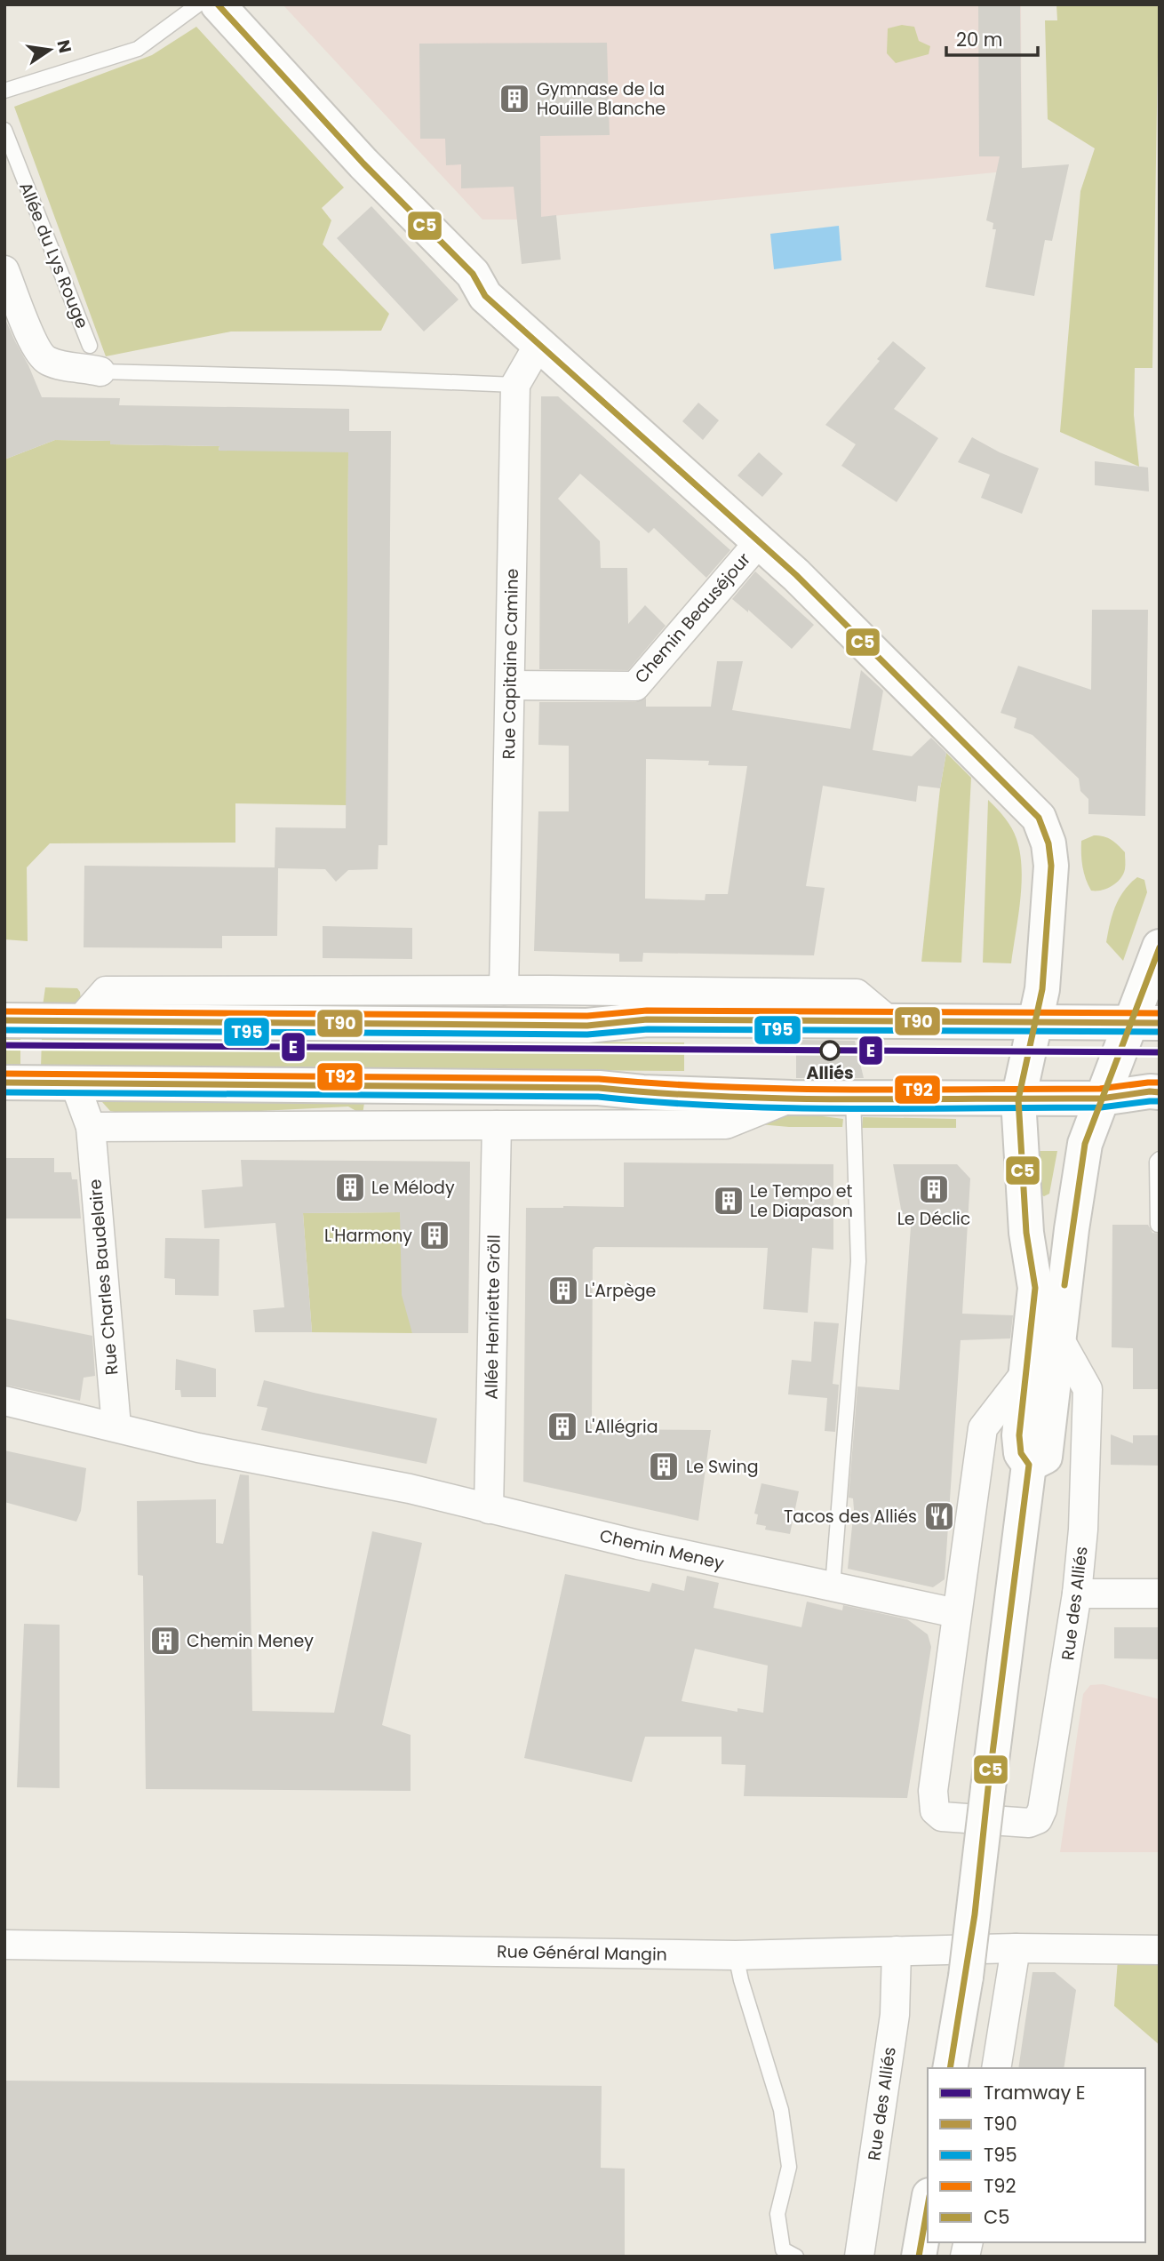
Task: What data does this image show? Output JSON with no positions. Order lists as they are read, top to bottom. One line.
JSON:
{"streets":{"street":["Chemin Beauséjour","Rue Capitaine Camine","Rue Charles Baudelaire","Allée Henriette Gröll","Chemin Meney","Rue des Alliés","Rue Général Mangin"],"lane":["Allée du Lys Rouge"]},"crossings":[["Chemin Beauséjour","Rue Capitaine Camine"],["Rue Charles Baudelaire","Chemin Meney"],["Allée Henriette Gröll","Chemin Meney"],["Chemin Meney","Rue des Alliés"],["Rue des Alliés","Rue Général Mangin"]],"places":{"building":["Gymnase de la Houille Blanche","Le Mélody","Le Déclic","Le Tempo et Le Diapason","L'Harmony","L'Arpège","L'Allégria","Le Swing","Chemin Meney"],"other":["Alliés"],"restaurant":["Tacos des Alliés"]},"lines":["transit line C5","transit line T92","transit line T90","transit line T95","tram line E"],"legend":["Tramway E","T90","T95","T92","C5"],"scale_bar":"20 m","north":"right"}
